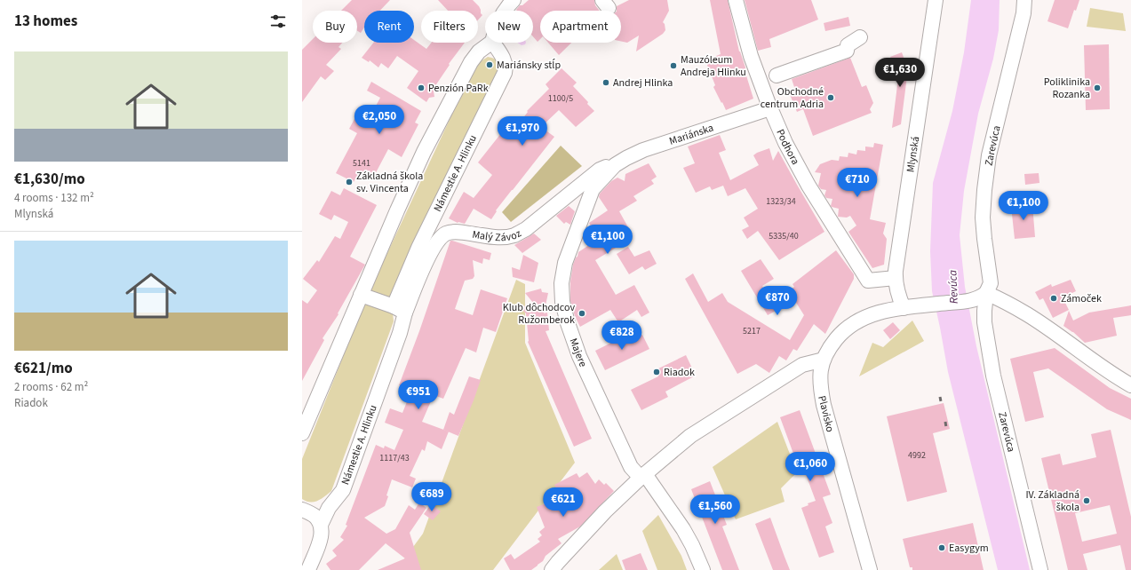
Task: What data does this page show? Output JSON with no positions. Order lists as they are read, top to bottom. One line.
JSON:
{"streets":{"street":["Mariánska","Zarevúca","Podhora","Mlynská","Námestie A. Hlinku","Malý Závoz","Majere","Plavisko"]},"crossings":[["Mariánska","Podhora"],["Mariánska","Malý Závoz"],["Mariánska","Majere"],["Podhora","Mlynská"],["Námestie A. Hlinku","Malý Závoz"],["Malý Závoz","Majere"]],"water":["Revúca"],"places":["Mariánsky stĺp","Mauzóleum Andreja Hlinku","Andrej Hlinka","Penzión PaRk","Poliklinika Rozanka","Obchodné centrum Adria","Základná škola sv. Vincenta","Zámoček","Klub dôchodcov Ružomberok","Riadok","IV. Základná škola","Easygym"],"house_numbers":["1100/5","5141","1323/34","5335/40","5217","4992","1117/43"],"page":{"heading":"13 homes","chip":["Buy","Rent","Filters","New","Apartment"],"list":[{"name":"€1,630/mo","note":"4 rooms · 132 m² · Mlynská"},{"name":"€621/mo","note":"2 rooms · 62 m² · Riadok"}],"price":["€1,630","€2,050","€1,970","€710","€1,100","€1,100","€870","€828","€951","€1,060","€689","€621","€1,560"]}}
